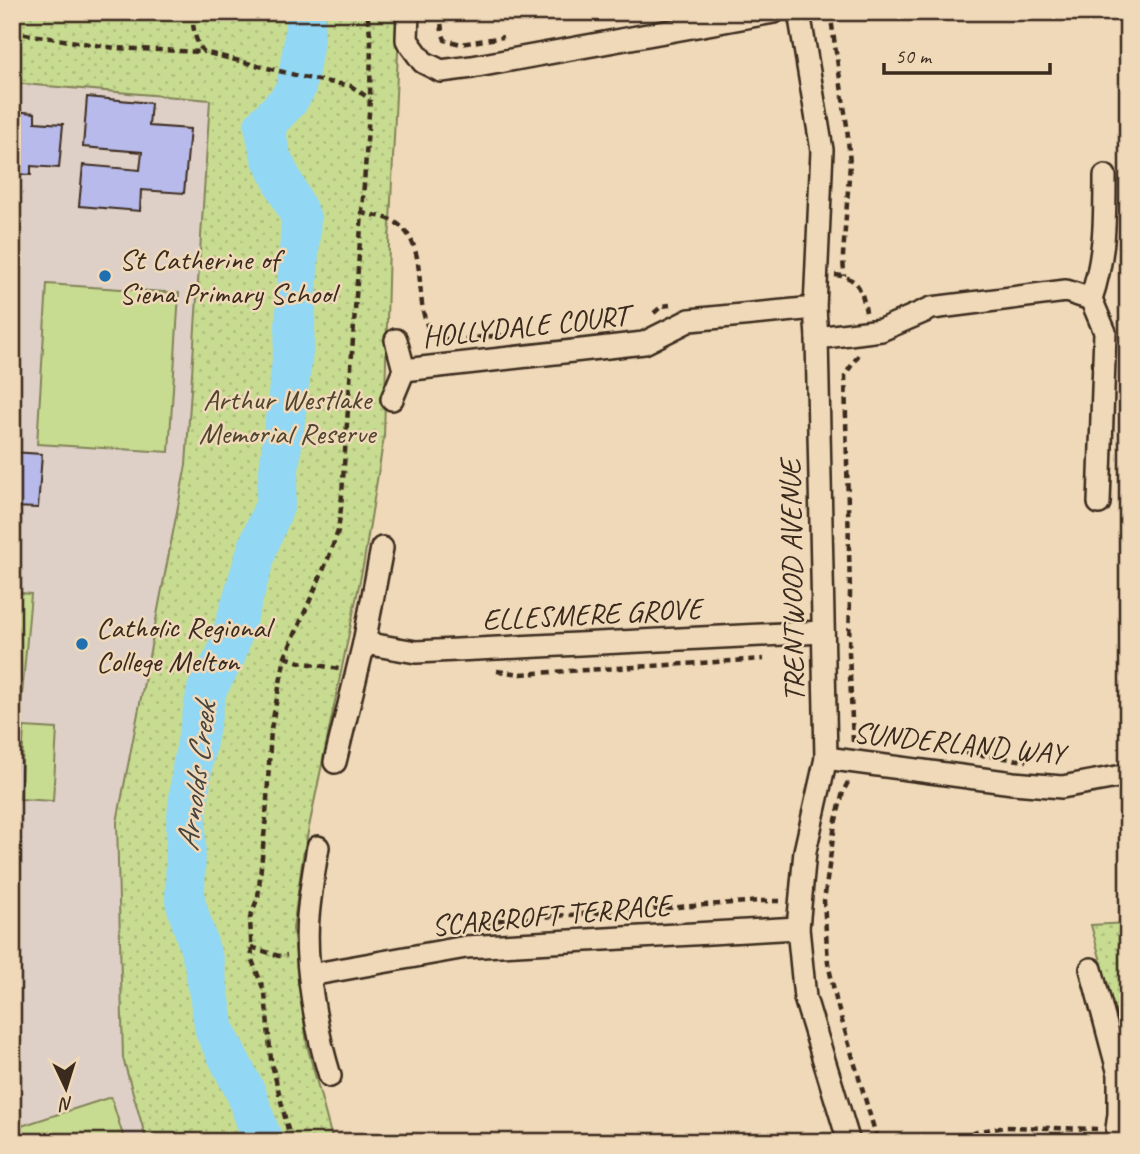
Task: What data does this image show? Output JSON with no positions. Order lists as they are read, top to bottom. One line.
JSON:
{"streets":{"street":["HOLLYDALE COURT","TRENTWOOD AVENUE","ELLESMERE GROVE","SUNDERLAND WAY","SCARCROFT TERRACE"]},"crossings":[["HOLLYDALE COURT","TRENTWOOD AVENUE"],["TRENTWOOD AVENUE","ELLESMERE GROVE"],["TRENTWOOD AVENUE","SUNDERLAND WAY"],["TRENTWOOD AVENUE","SCARCROFT TERRACE"]],"water":["Arnolds Creek"],"parks":["Arthur Westlake Memorial Reserve"],"places":["St Catherine of Siena Primary School","Catholic Regional College Melton"],"scale_bar":"50 m","north":"bottom"}
